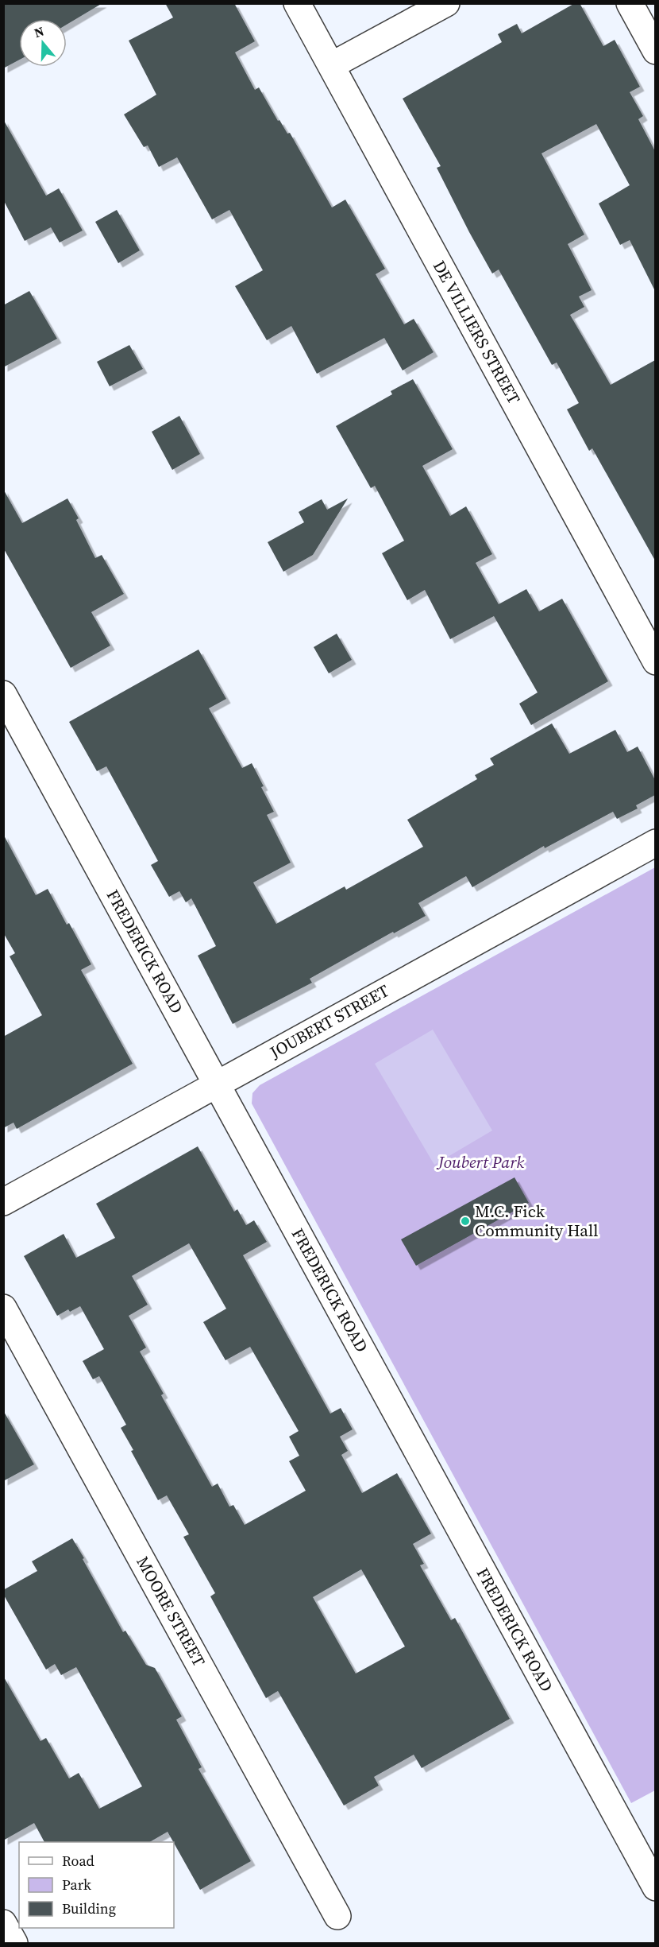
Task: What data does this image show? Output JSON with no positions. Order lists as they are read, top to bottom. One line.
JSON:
{"streets":{"street":["DE VILLIERS STREET","FREDERICK ROAD","JOUBERT STREET","MOORE STREET"]},"crossings":[["FREDERICK ROAD","JOUBERT STREET"]],"parks":["Joubert Park"],"places":["M.C. Fick Community Hall"],"legend":["Road","Park","Building"],"north":"top"}
